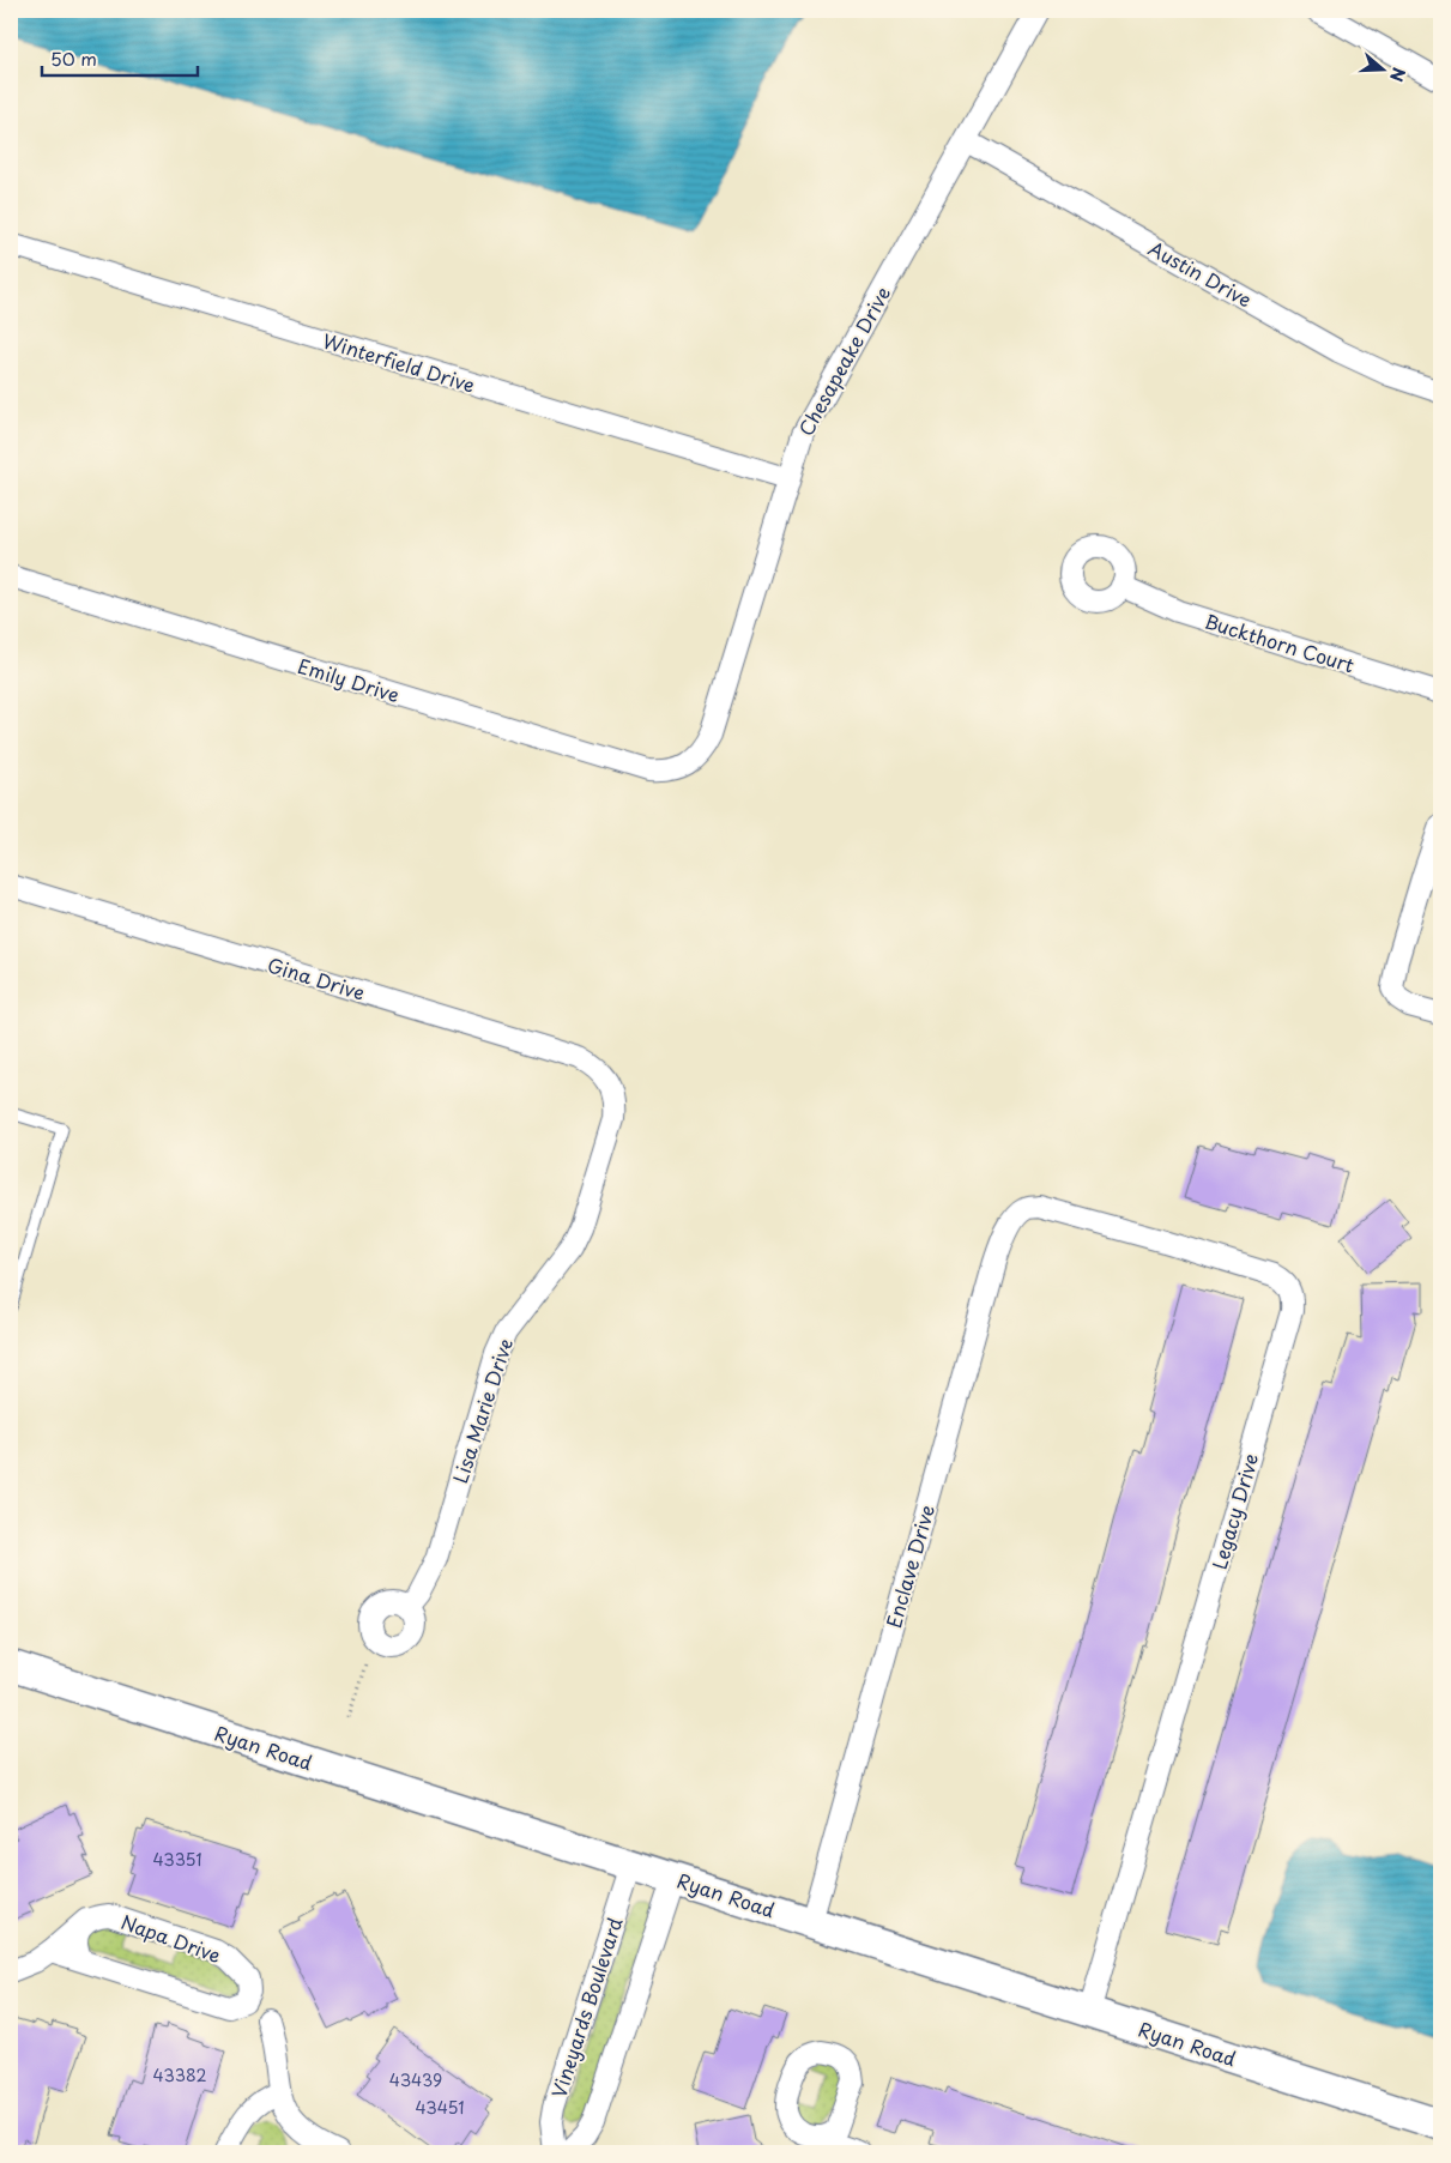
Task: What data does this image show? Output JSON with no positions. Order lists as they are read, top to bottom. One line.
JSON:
{"streets":{"main road":["Ryan Road"],"street":["Austin Drive","Chesapeake Drive","Winterfield Drive","Buckthorn Court","Emily Drive","Gina Drive","Lisa Marie Drive","Legacy Drive","Enclave Drive","Napa Drive","Vineyards Boulevard"]},"crossings":[["Austin Drive","Chesapeake Drive"],["Chesapeake Drive","Winterfield Drive"],["Chesapeake Drive","Emily Drive"],["Gina Drive","Lisa Marie Drive"],["Legacy Drive","Enclave Drive"],["Legacy Drive","Ryan Road"],["Enclave Drive","Ryan Road"],["Ryan Road","Vineyards Boulevard"]],"house_numbers":["43351","43382","43439","43451"],"scale_bar":"50 m","north":"right"}
